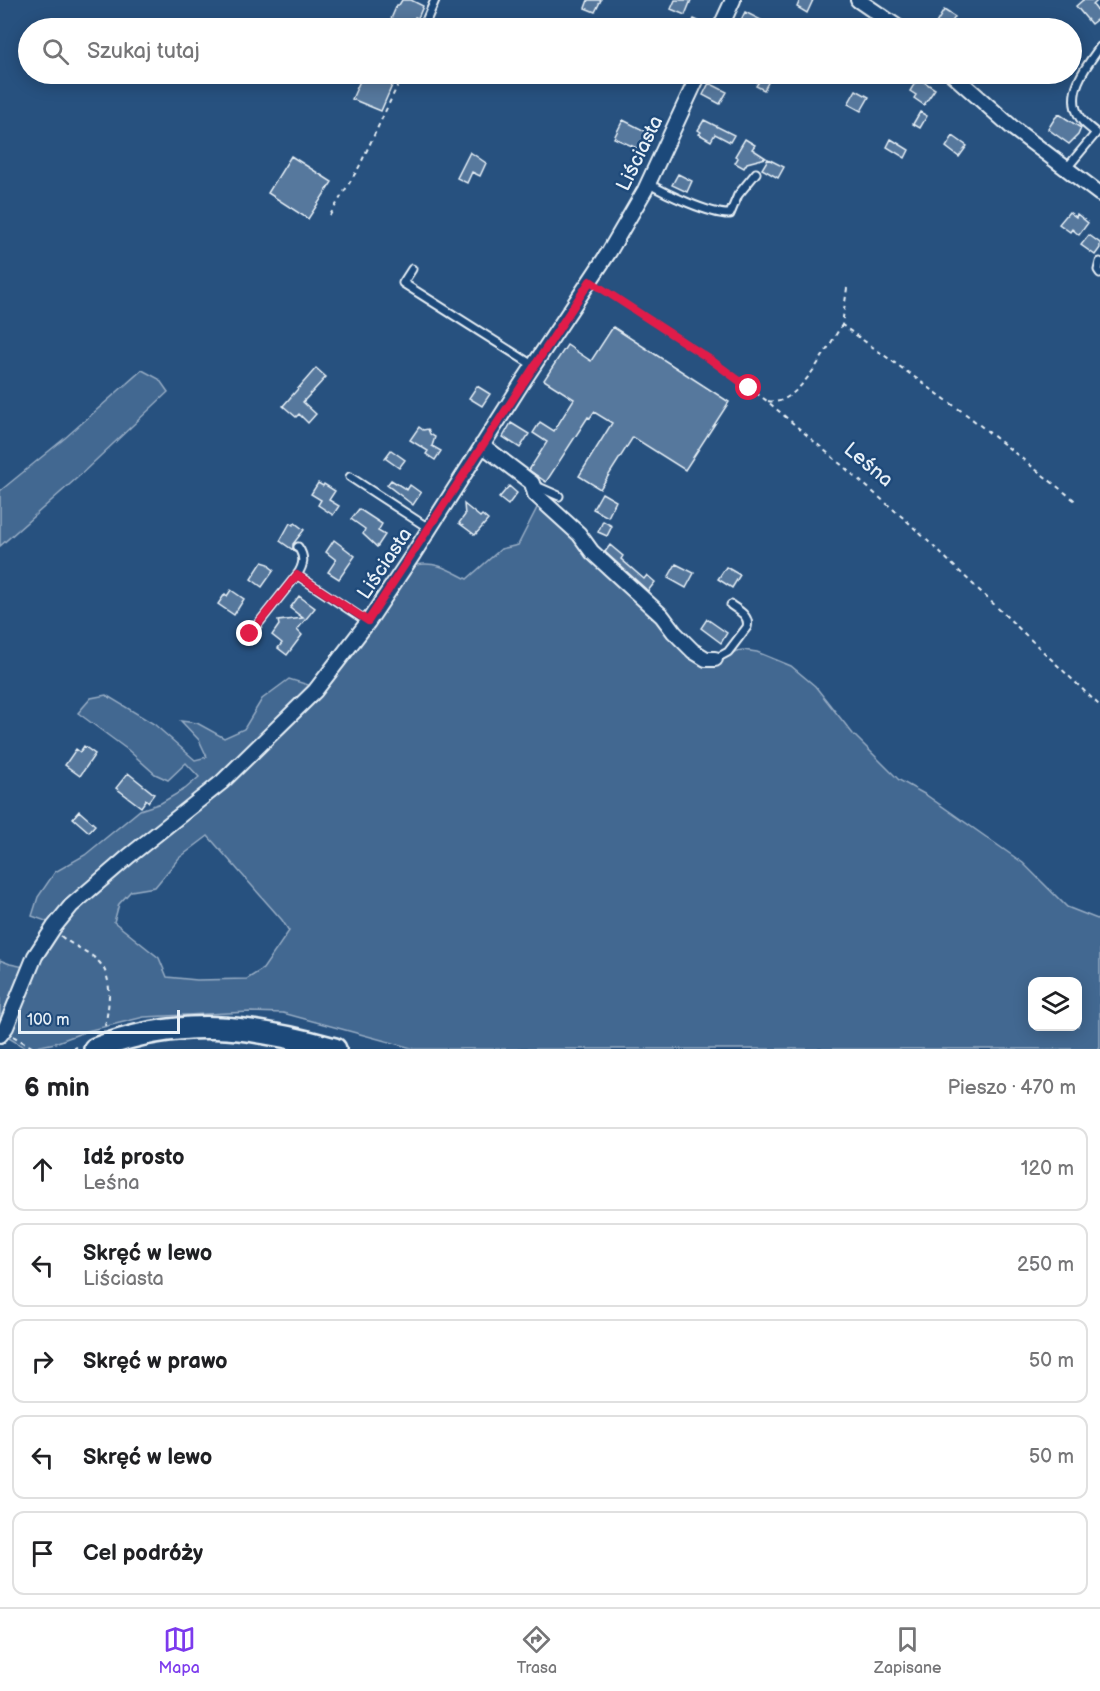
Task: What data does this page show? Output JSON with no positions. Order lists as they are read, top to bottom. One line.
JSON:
{"streets":{"street":["Liściasta"],"path":["Leśna"]},"crossings":[["Liściasta","Leśna"]],"scale_bar":"100 m","page":{"search":"Szukaj tutaj","scale":"100 m","heading":["6 min","Pieszo · 470 m"],"list":[["Idź prosto","Leśna","120 m"],["Skręć w lewo","Liściasta","250 m"],["Skręć w prawo","50 m"],["Skręć w lewo","50 m"],"Cel podróży"],"nav":["Mapa","Trasa","Zapisane"]}}
